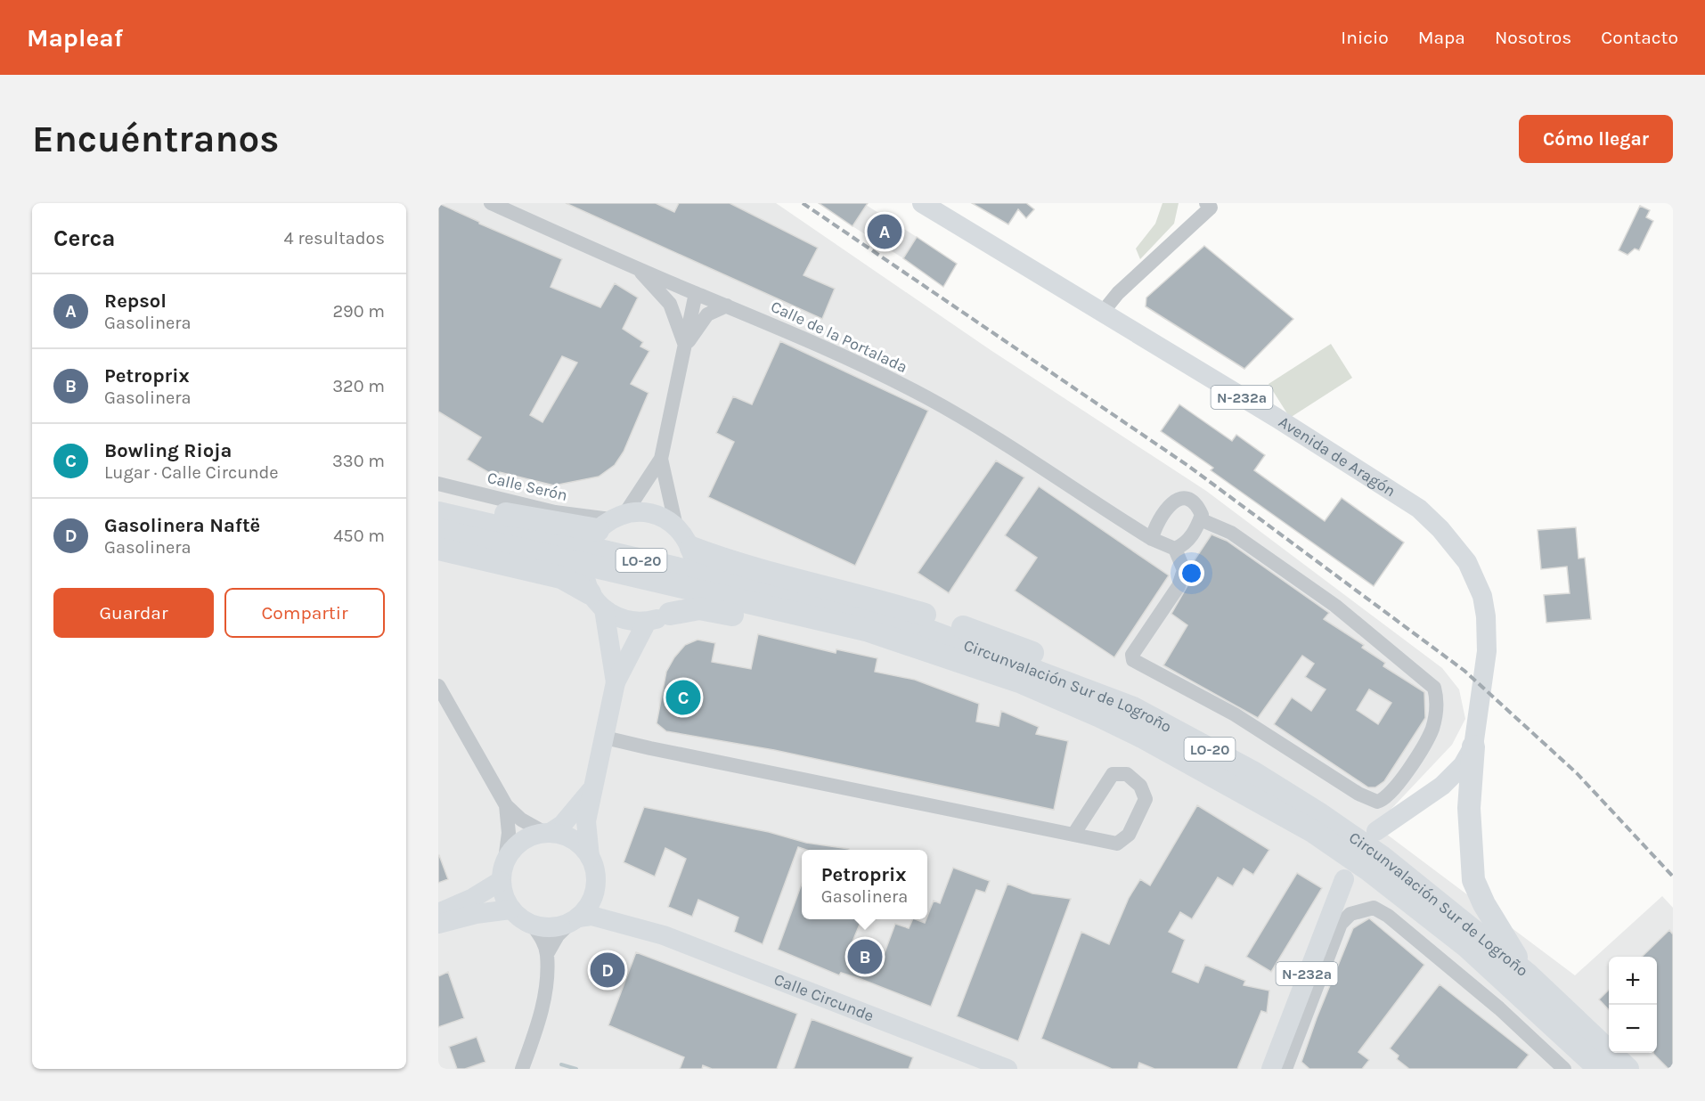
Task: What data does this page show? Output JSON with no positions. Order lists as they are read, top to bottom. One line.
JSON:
{"streets":{"highway":["LO-20","Circunvalación Sur de Logroño"],"main road":["N-232a","Avenida de Aragón","Calle Circunde"],"street":["Calle de la Portalada","Calle Serón"]},"page":{"header":"Mapleaf","nav":["Inicio","Mapa","Nosotros","Contacto"],"buttons":["Cómo llegar",["Guardar","Compartir"]],"title":"Encuéntranos","heading":["Cerca","4 resultados"],"pins":["A","C","B","D"],"list":[{"mark":"A","name":"Repsol","note":"Gasolinera","value":"290 m"},{"mark":"B","name":"Petroprix","note":"Gasolinera","value":"320 m"},{"mark":"C","name":"Bowling Rioja","note":"Lugar · Calle Circunde","value":"330 m"},{"mark":"D","name":"Gasolinera Naftë","note":"Gasolinera","value":"450 m"}],"popup":["Petroprix","Gasolinera"],"map_buttons":["+","−"]}}
